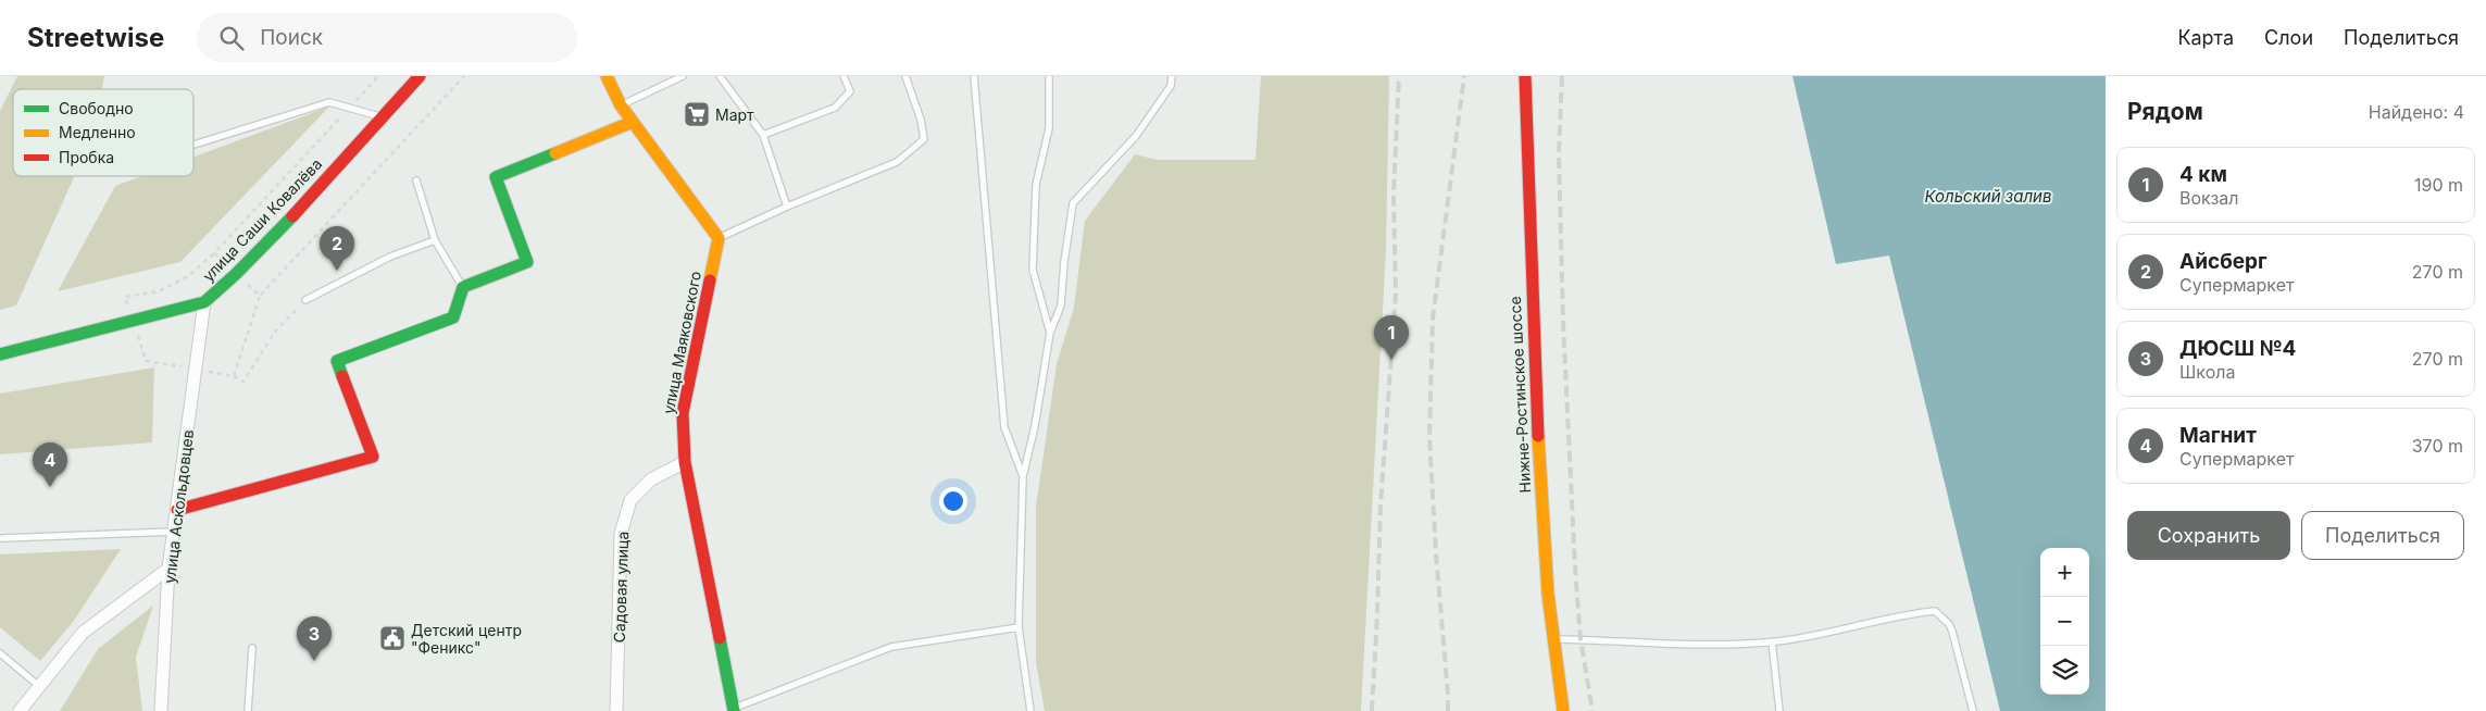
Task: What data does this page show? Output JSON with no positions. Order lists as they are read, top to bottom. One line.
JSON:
{"streets":{"street":["улица Саши Ковалёва","улица Маяковского","Нижне-Ростинское шоссе","улица Аскольдовцев","Садовая улица"]},"crossings":[["улица Саши Ковалёва","улица Аскольдовцев"],["улица Маяковского","Садовая улица"]],"water":["Кольский залив"],"places":{"supermarket":["Март"],"public building":["Детский центр \"Феникс\""]},"legend":["Свободно","Медленно","Пробка"],"page":{"header":"Streetwise","search":"Поиск","nav":["Карта","Слои","Поделиться"],"heading":["Рядом","Найдено: 4"],"list":[{"mark":"1","name":"4 км","note":"Вокзал","value":"190 m"},{"mark":"2","name":"Айсберг","note":"Супермаркет","value":"270 m"},{"mark":"3","name":"ДЮСШ №4","note":"Школа","value":"270 m"},{"mark":"4","name":"Магнит","note":"Супермаркет","value":"370 m"}],"pins":["2","1","4","3"],"buttons":["Сохранить","Поделиться"],"map_buttons":["+","−"]}}
